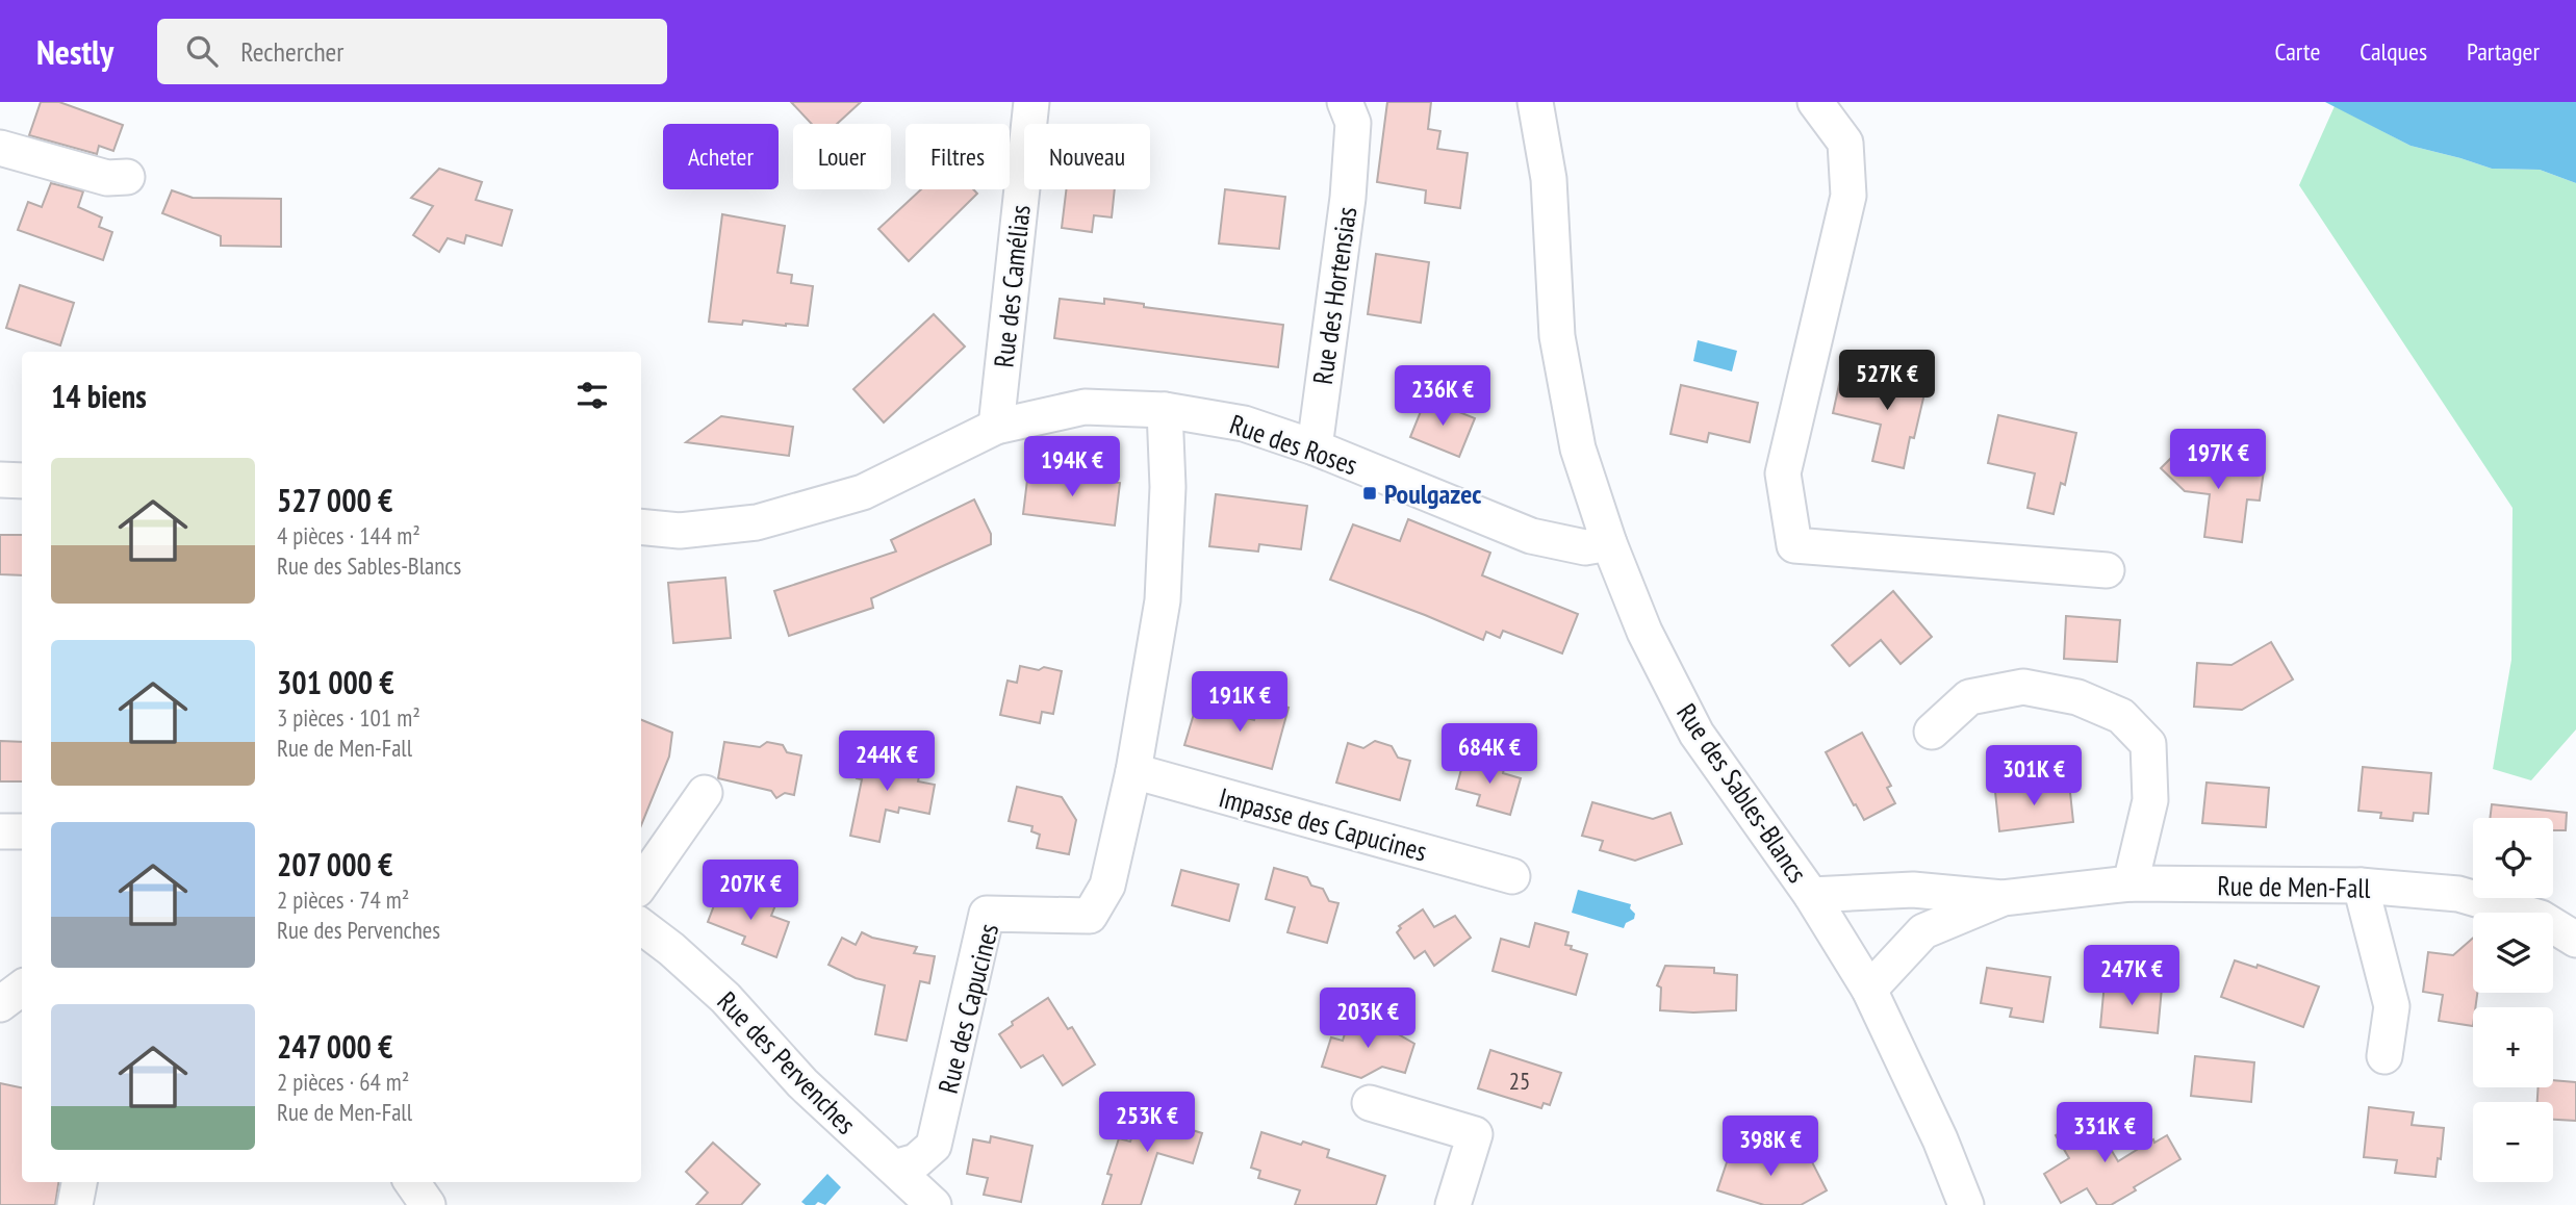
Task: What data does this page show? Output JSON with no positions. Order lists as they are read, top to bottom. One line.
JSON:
{"streets":{"street":["Rue des Camélias","Rue des Hortensias","Rue des Roses","Rue des Sables-Blancs","Impasse des Capucines","Rue de Men-Fall","Rue des Capucines","Rue des Pervenches"]},"crossings":[["Rue des Camélias","Rue des Roses"],["Rue des Hortensias","Rue des Roses"],["Rue des Roses","Rue des Sables-Blancs"],["Rue des Roses","Rue des Capucines"],["Rue des Sables-Blancs","Rue de Men-Fall"],["Impasse des Capucines","Rue des Capucines"],["Rue des Capucines","Rue des Pervenches"]],"places":{"transit":["Poulgazec"]},"house_numbers":["25"],"page":{"header":"Nestly","search":"Rechercher","nav":["Carte","Calques","Partager"],"chip":["Acheter","Louer","Filtres","Nouveau"],"price":["527K €","236K €","197K €","194K €","191K €","684K €","244K €","301K €","207K €","247K €","203K €","253K €","331K €","398K €"],"heading":"14 biens","list":[{"name":"527 000 €","note":"4 pièces · 144 m² · Rue des Sables-Blancs"},{"name":"301 000 €","note":"3 pièces · 101 m² · Rue de Men-Fall"},{"name":"207 000 €","note":"2 pièces · 74 m² · Rue des Pervenches"},{"name":"247 000 €","note":"2 pièces · 64 m² · Rue de Men-Fall"}],"map_buttons":["+","−"]}}
